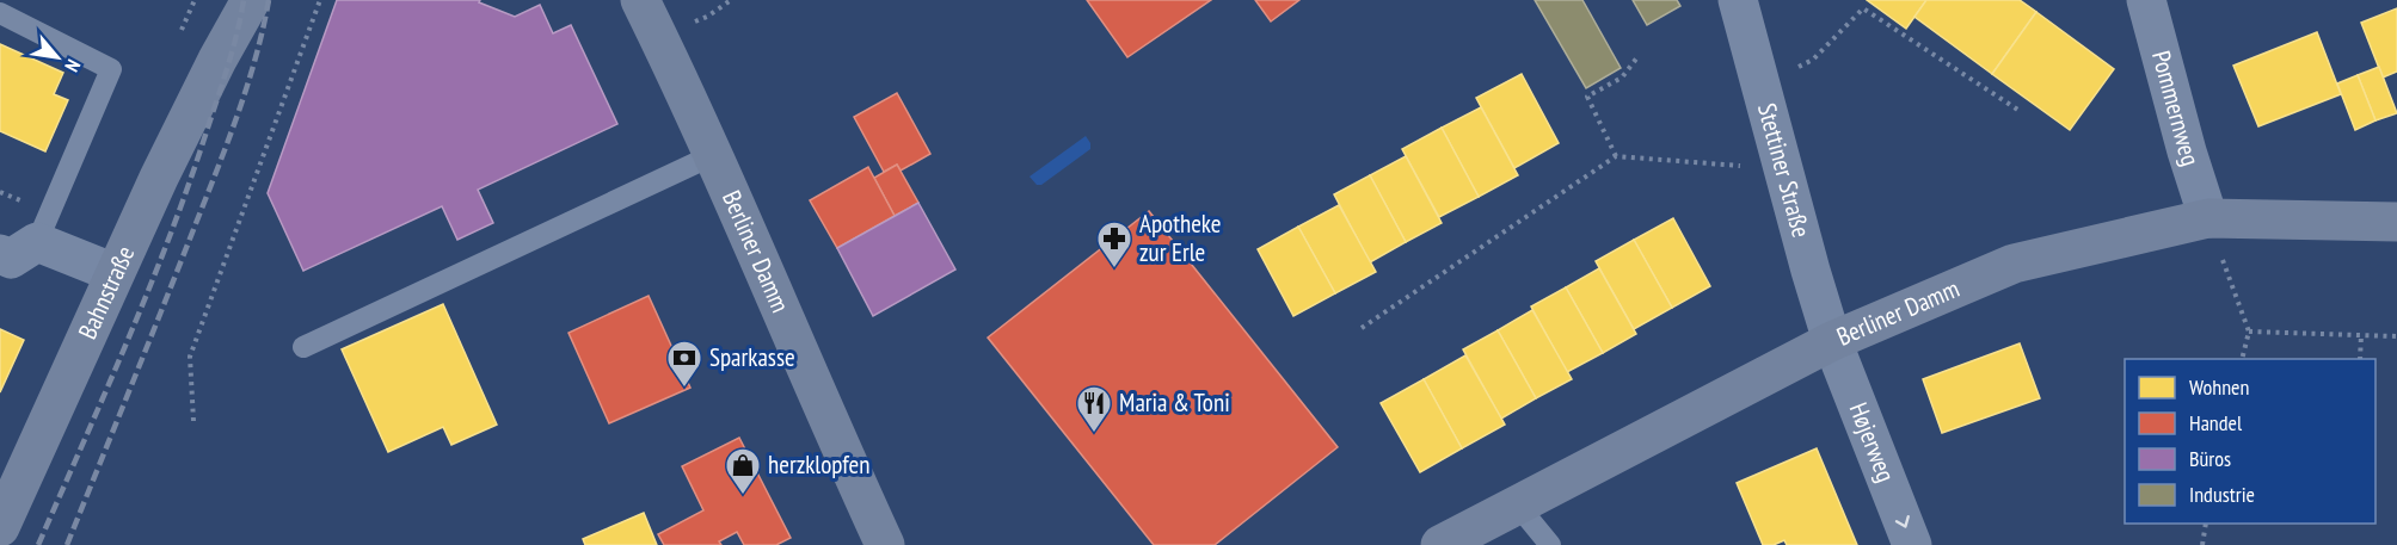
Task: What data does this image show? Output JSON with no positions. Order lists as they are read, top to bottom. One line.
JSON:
{"streets":{"main road":["Berliner Damm","Bahnstraße"],"street":["Pommernweg","Stettiner Straße","Højerweg"]},"crossings":[["Pommernweg","Berliner Damm"],["Stettiner Straße","Berliner Damm"],["Stettiner Straße","Højerweg"],["Berliner Damm","Højerweg"]],"one_way":["Højerweg"],"places":{"pharmacy":["Apotheke zur Erle"],"bank":["Sparkasse"],"restaurant":["Maria & Toni"],"shop":["herzklopfen"]},"legend":["Wohnen","Handel","Büros","Industrie"],"north":"bottom right"}
